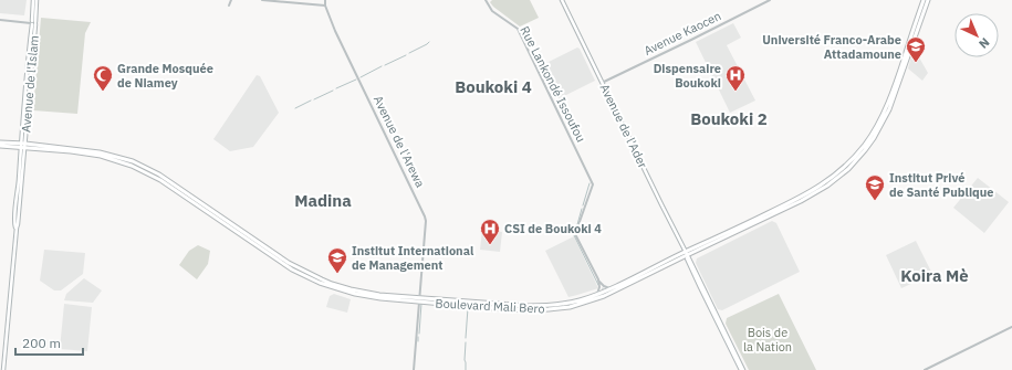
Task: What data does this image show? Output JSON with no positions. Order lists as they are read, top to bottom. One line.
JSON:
{"streets":{"main road":["Avenue de l'Islam","Avenue de l'Ader","Boulevard Mali Bero"],"street":["Avenue Kaocen","Rue Lankondé Issoufou","Avenue de l'Arewa"]},"crossings":[["Avenue Kaocen","Avenue de l'Ader"],["Avenue de l'Islam","Boulevard Mali Bero"],["Avenue de l'Ader","Boulevard Mali Bero"],["Avenue de l'Arewa","Boulevard Mali Bero"]],"districts":["Boukoki 4","Boukoki 2","Madina","Koira Mè"],"parks":["Bois de la Nation"],"places":{"school or university":["Université Franco-Arabe Attadamoune","Institut Privé de Santé Publique","Institut International de Management"],"mosque":["Grande Mosquée de Niamey"],"hospital":["Dispensaire Boukoki","CSI de Boukoki 4"]},"scale_bar":"200 m","north":"bottom right"}
